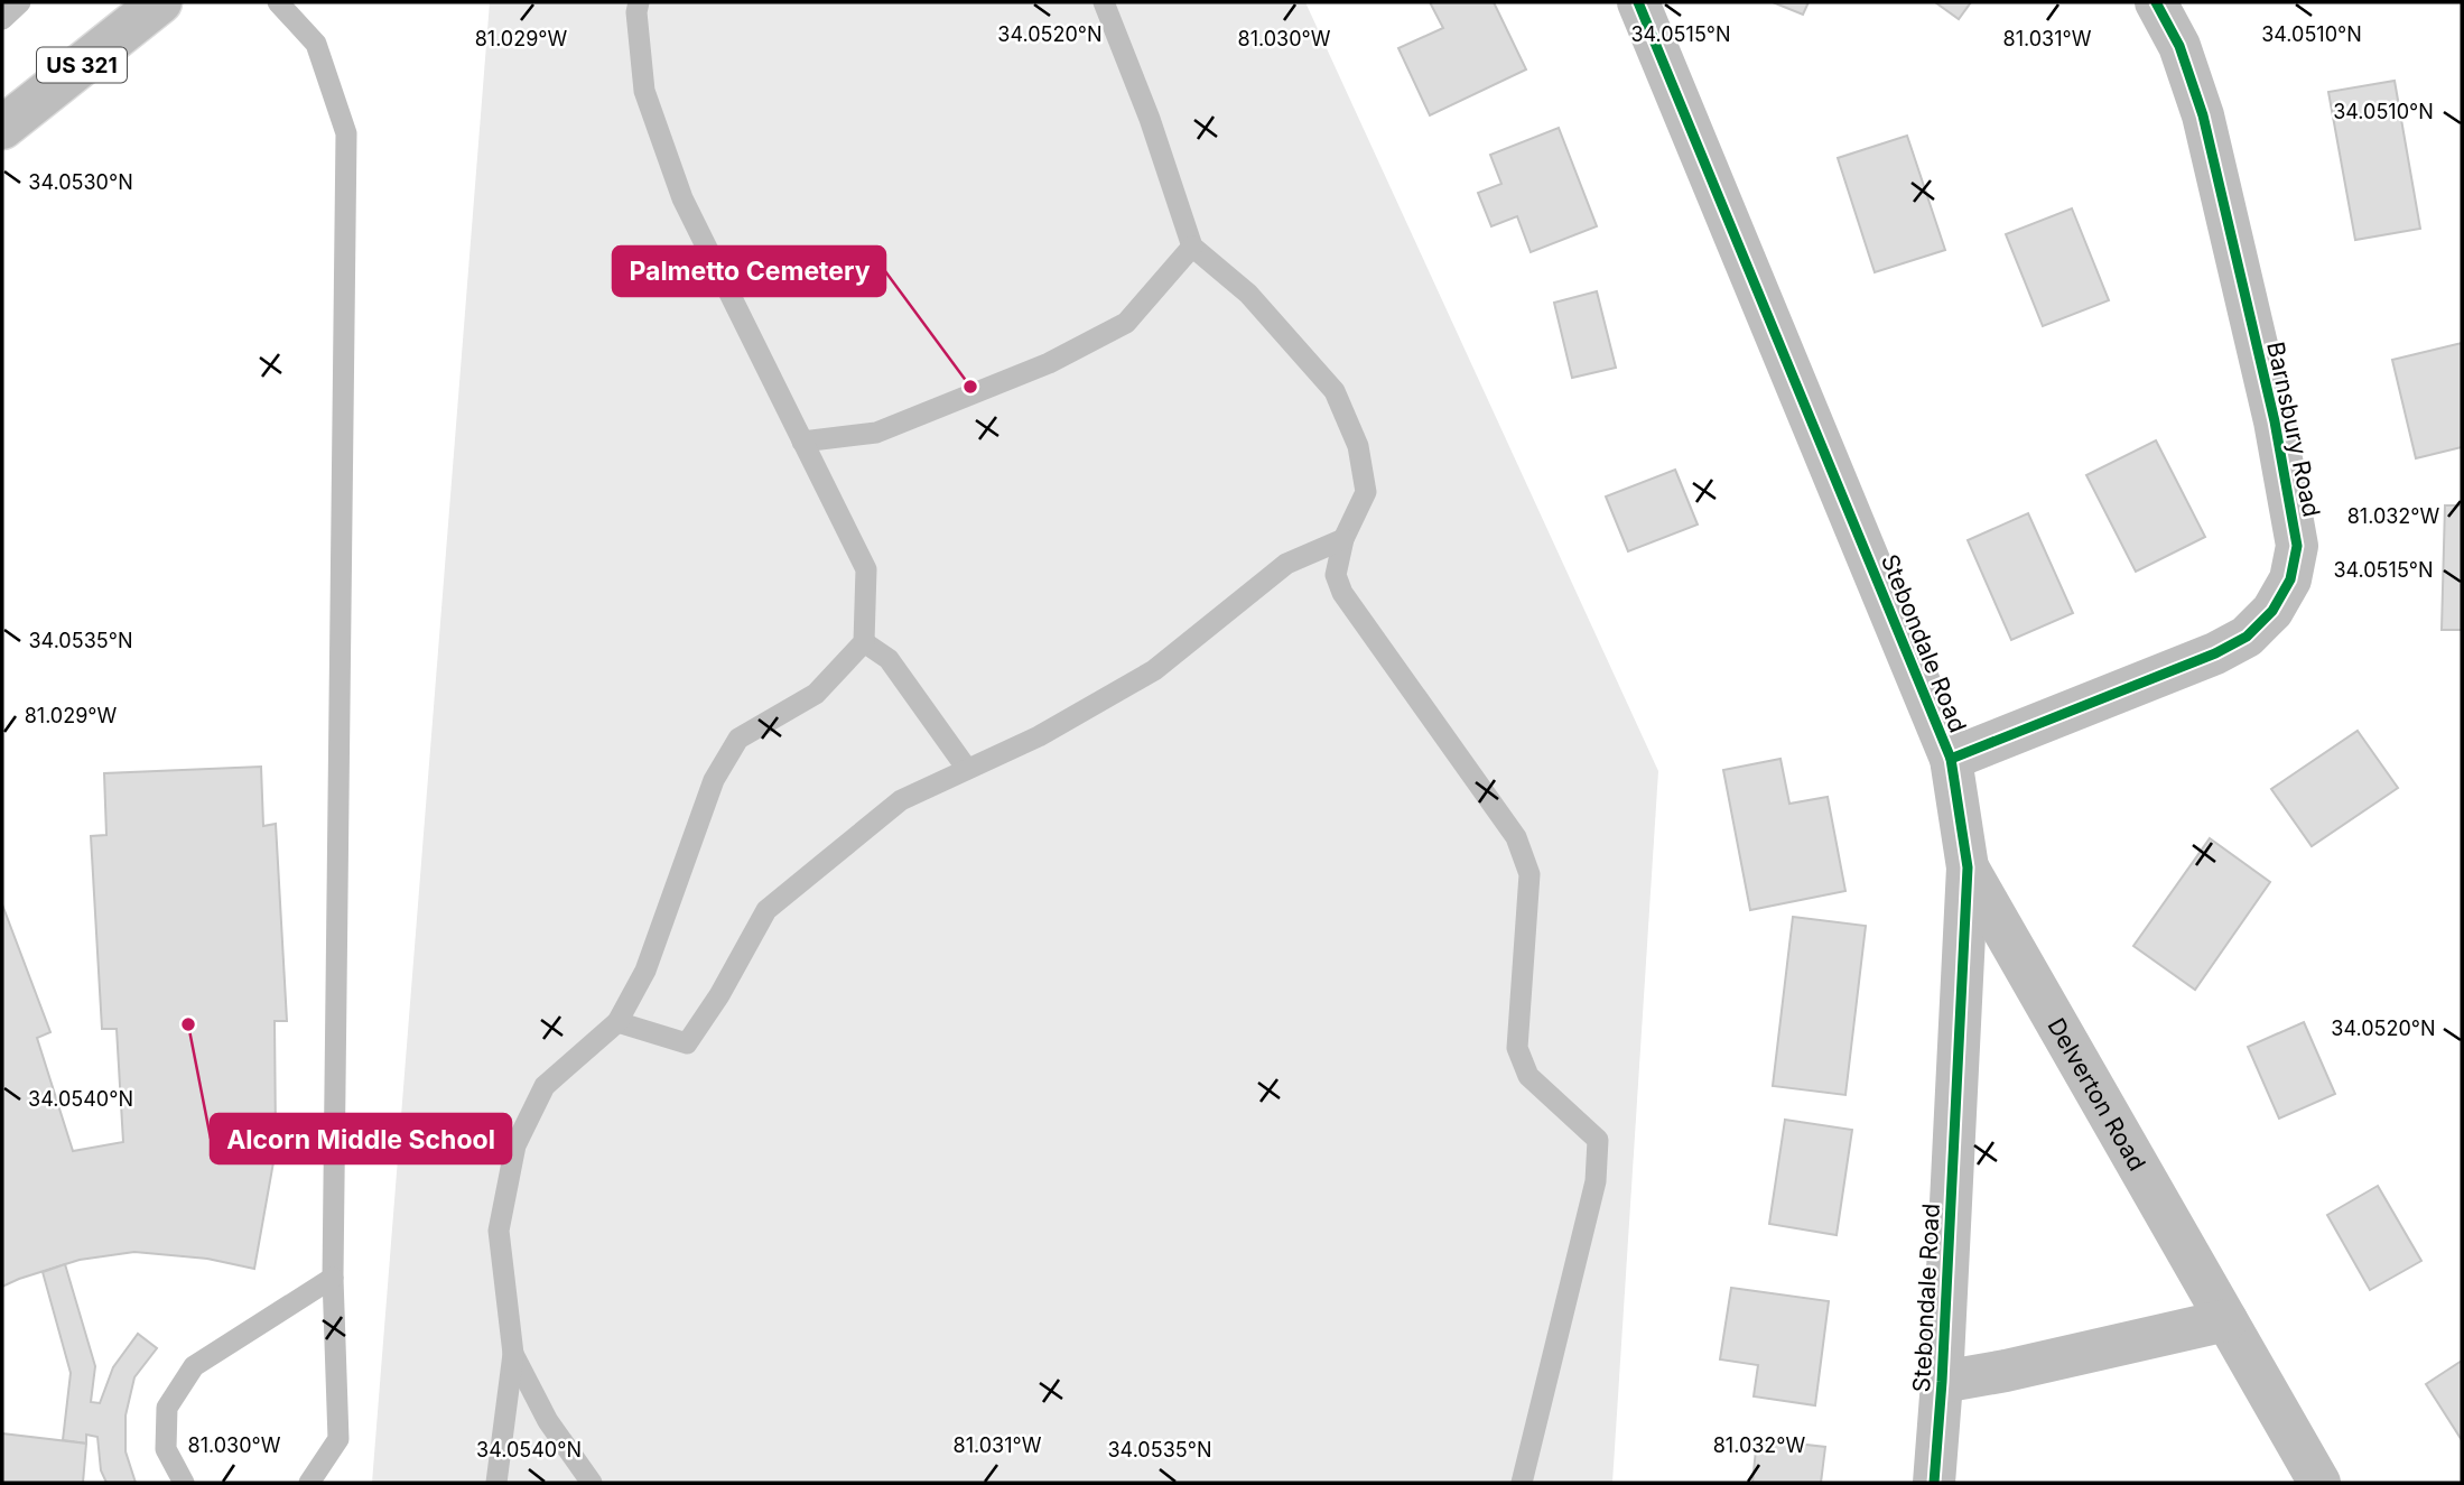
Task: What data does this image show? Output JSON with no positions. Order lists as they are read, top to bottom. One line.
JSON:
{"streets":{"main road":["US 321"],"street":["Barnsbury Road","Stebondale Road","Delverton Road"]},"crossings":[["Barnsbury Road","Stebondale Road"],["Stebondale Road","Delverton Road"]],"places":["Palmetto Cemetery","Alcorn Middle School"],"coordinates":["34.0510°N","34.0520°N","34.0515°N","81.029°W","81.030°W","81.031°W","34.0530°N","81.032°W","34.0535°N","34.0540°N"]}
